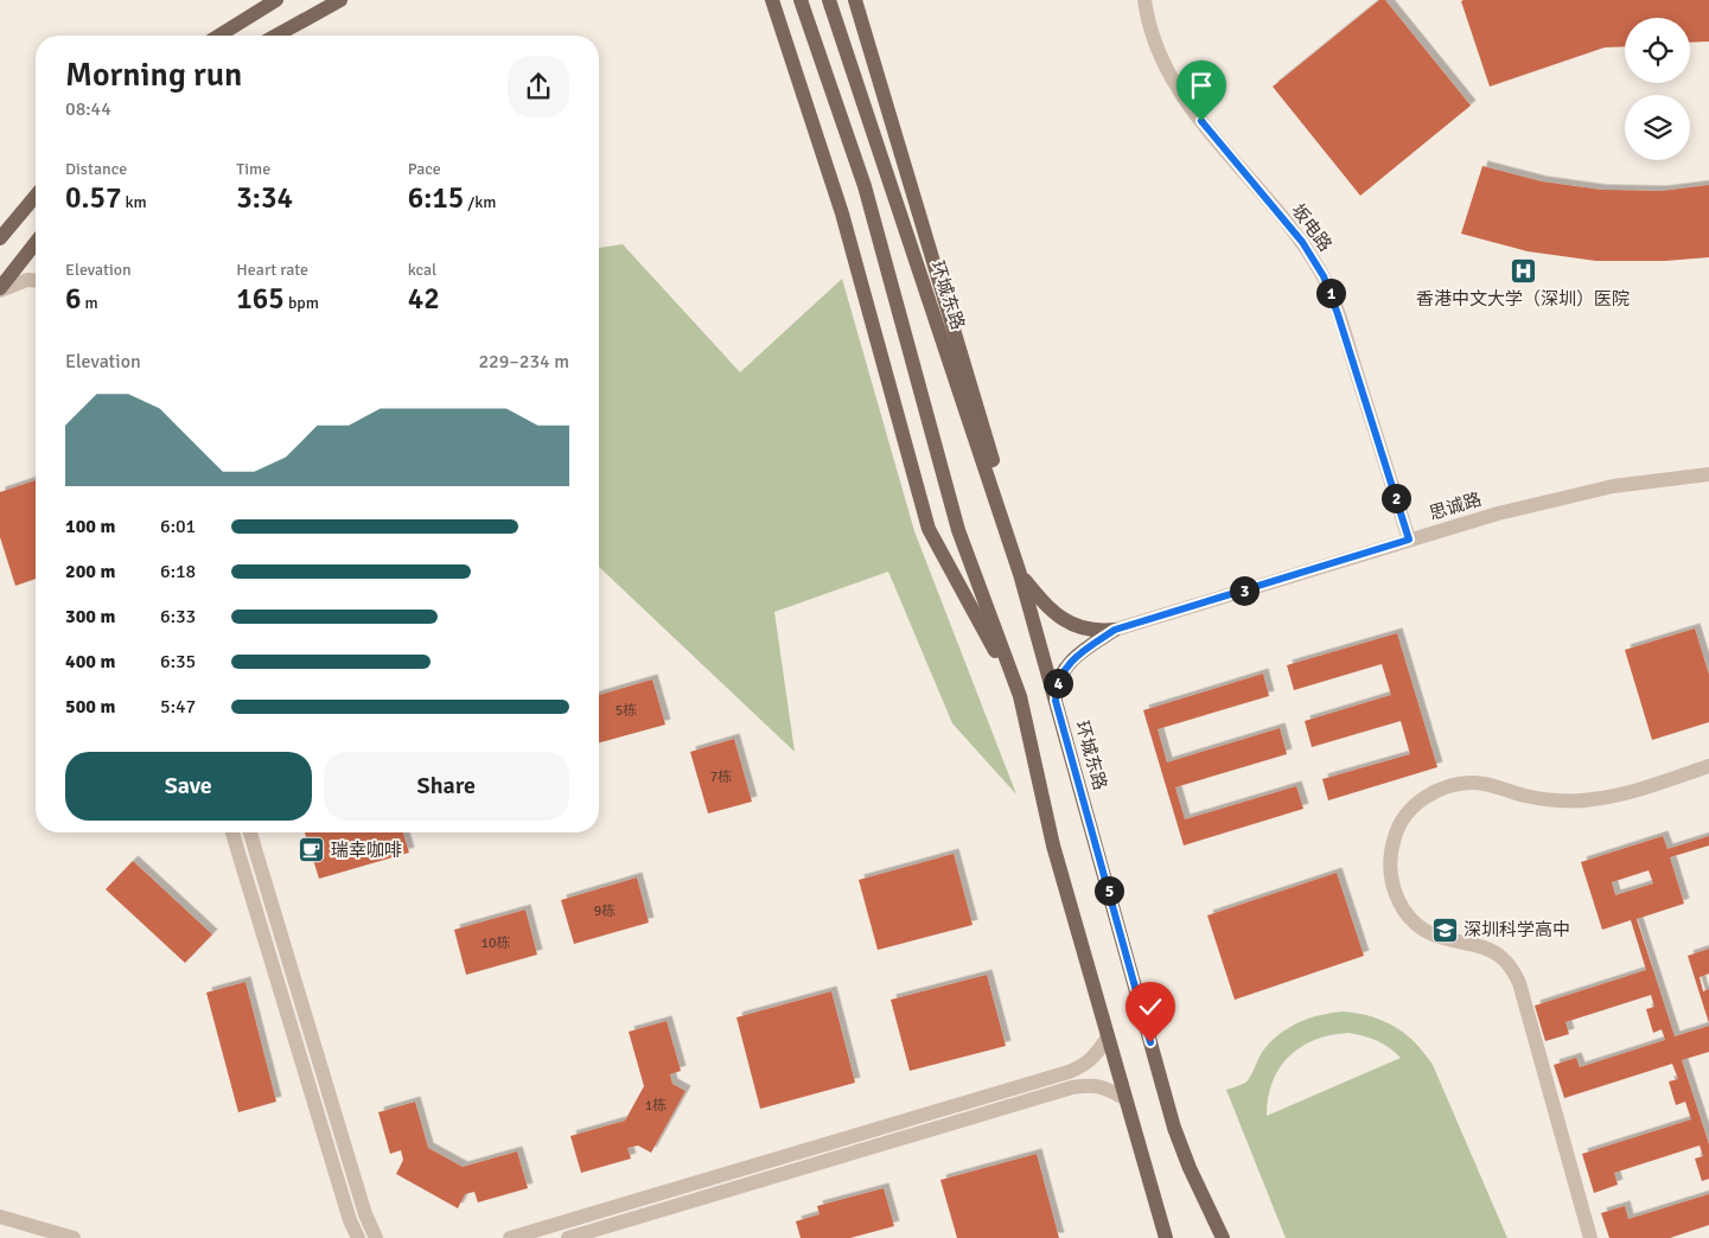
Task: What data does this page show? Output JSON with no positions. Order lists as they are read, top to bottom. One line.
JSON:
{"streets":{"main road":["环城东路"],"street":["坂电路","思诚路"]},"crossings":[["坂电路","思诚路"]],"places":{"hospital":["香港中文大学（深圳）医院"],"cafe":["瑞幸咖啡"],"school or university":["深圳科学高中"]},"house_numbers":["5栋","7栋","9栋","10栋","1栋"],"page":{"heading":["Morning run","08:44"],"stats":[["Distance","0.57 km"],["Time","3:34"],["Pace","6:15 /km"],["Elevation","6 m"],["Heart rate","165 bpm"],["kcal","42"]],"pins":["1","2","3","4","5"],"chart":["Elevation","229–234 m"],"list":[{"name":"100 m","note":"6:01"},{"name":"200 m","note":"6:18"},{"name":"300 m","note":"6:33"},{"name":"400 m","note":"6:35"},{"name":"500 m","note":"5:47"}],"buttons":["Save","Share"]}}
